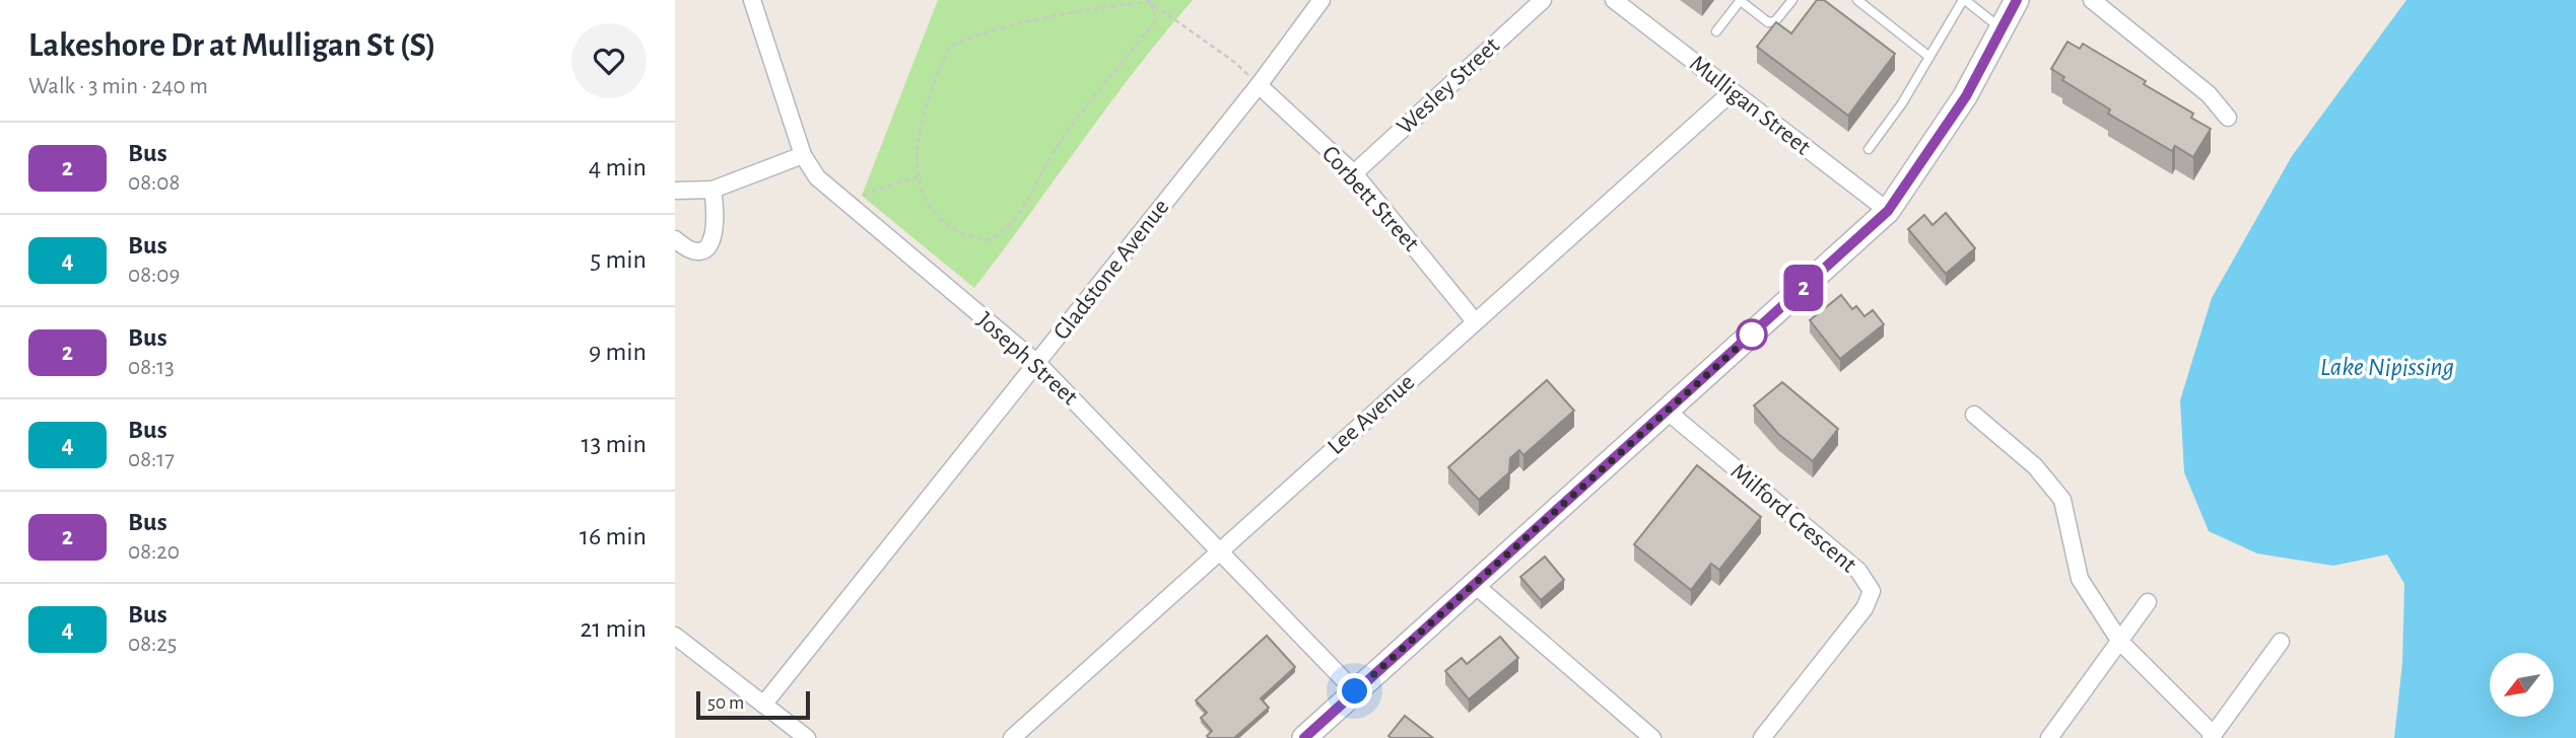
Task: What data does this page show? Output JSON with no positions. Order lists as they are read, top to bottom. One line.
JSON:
{"streets":{"street":["Wesley Street","Mulligan Street","Corbett Street","Gladstone Avenue","Joseph Street","Lee Avenue","Milford Crescent"]},"crossings":[["Wesley Street","Corbett Street"],["Mulligan Street","Lee Avenue"],["Corbett Street","Gladstone Avenue"],["Corbett Street","Lee Avenue"],["Gladstone Avenue","Joseph Street"],["Joseph Street","Lee Avenue"]],"water":["Lake Nipissing"],"lines":["bus line 2"],"scale_bar":"50 m","north":"bottom left","page":{"heading":["Lakeshore Dr at Mulligan St (S)","Walk · 3 min · 240 m"],"on_map":"2","list":[{"mark":"2","name":"Bus","note":"08:08","value":"4 min"},{"mark":"4","name":"Bus","note":"08:09","value":"5 min"},{"mark":"2","name":"Bus","note":"08:13","value":"9 min"},{"mark":"4","name":"Bus","note":"08:17","value":"13 min"},{"mark":"2","name":"Bus","note":"08:20","value":"16 min"},{"mark":"4","name":"Bus","note":"08:25","value":"21 min"}],"scale":"50 m"}}
